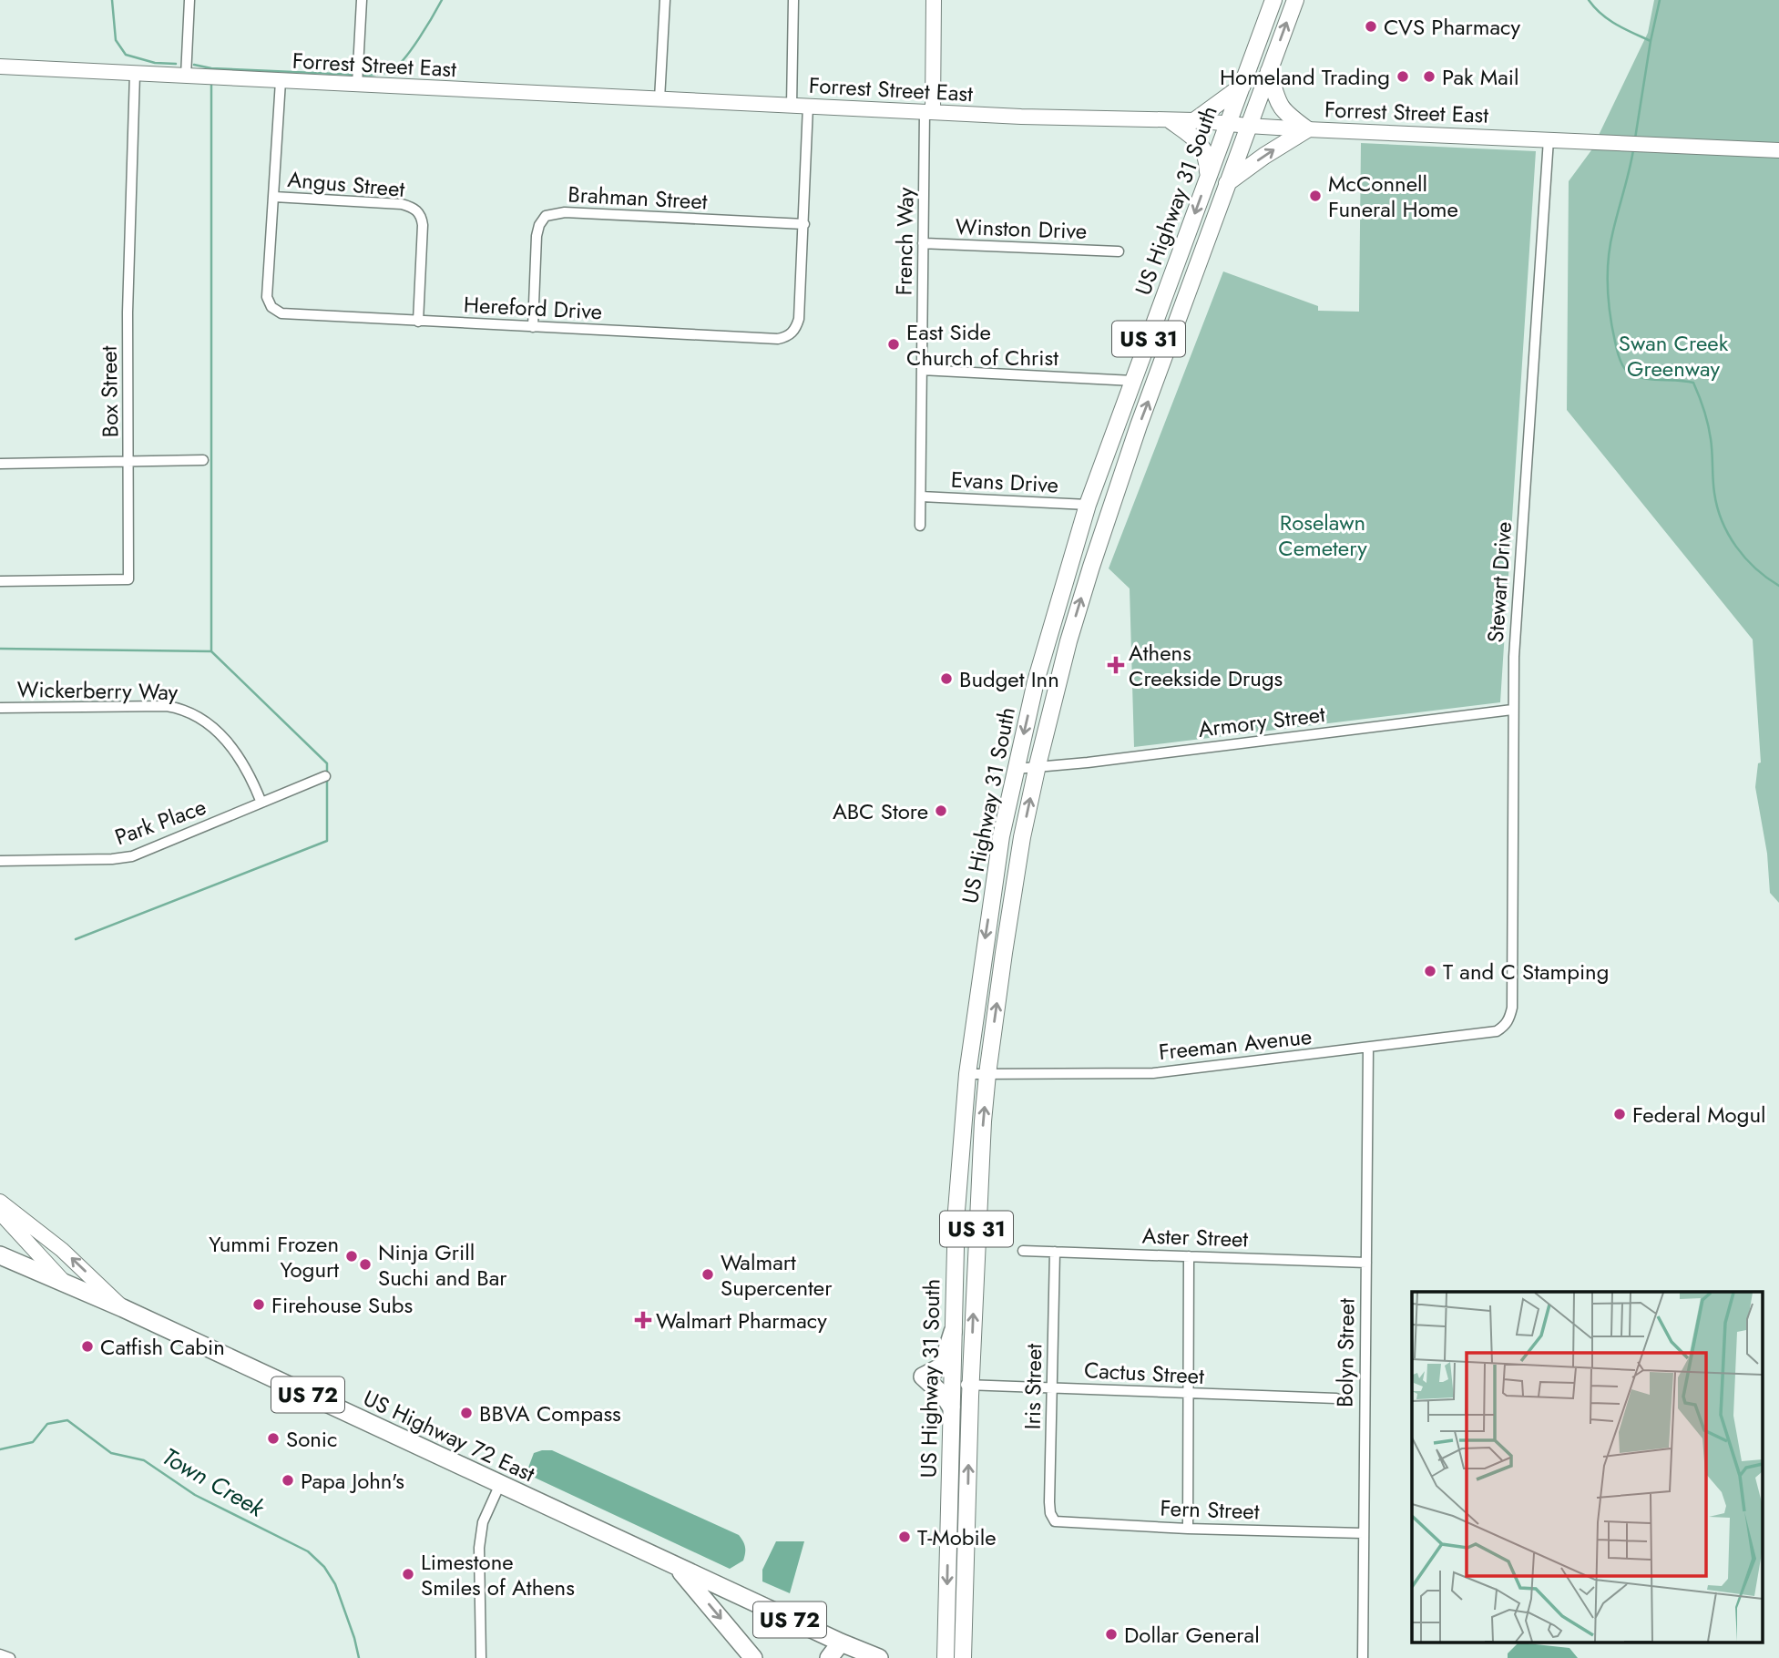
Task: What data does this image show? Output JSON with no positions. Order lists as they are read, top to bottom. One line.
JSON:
{"streets":{"highway":["US 72","US Highway 72 East"],"main road":["Forrest Street East","US Highway 31 South","US 31"],"street":["Angus Street","Brahman Street","Winston Drive","French Way","Hereford Drive","Box Street","Evans Drive","Stewart Drive","Wickerberry Way","Armory Street","Park Place","Freeman Avenue","Aster Street","Bolyn Street","Cactus Street","Iris Street","Fern Street"]},"crossings":[["Forrest Street East","US Highway 31 South"],["Forrest Street East","French Way"],["Forrest Street East","Hereford Drive"],["Forrest Street East","Box Street"],["Forrest Street East","Stewart Drive"],["Angus Street","Hereford Drive"],["Brahman Street","Hereford Drive"],["US Highway 31 South","Evans Drive"],["US Highway 31 South","Armory Street"],["US Highway 31 South","Freeman Avenue"],["US Highway 31 South","Cactus Street"],["Winston Drive","French Way"],["French Way","Evans Drive"],["Stewart Drive","Armory Street"],["Stewart Drive","Freeman Avenue"],["Wickerberry Way","Park Place"],["Freeman Avenue","Bolyn Street"],["Aster Street","Bolyn Street"],["Aster Street","Iris Street"],["Bolyn Street","Fern Street"],["Cactus Street","Iris Street"],["Iris Street","Fern Street"]],"water":["Town Creek"],"parks":["Swan Creek Greenway","Roselawn Cemetery"],"places":{"other":["CVS Pharmacy","Homeland Trading","Pak Mail","McConnell Funeral Home","East Side Church of Christ","Budget Inn","ABC Store","T and C Stamping","Federal Mogul","Yummi Frozen Yogurt","Ninja Grill Suchi and Bar","Walmart Supercenter","Firehouse Subs","Catfish Cabin","BBVA Compass","Sonic","Papa John's","T-Mobile","Limestone Smiles of Athens","Dollar General"],"health":["Athens Creekside Drugs","Walmart Pharmacy"]}}
